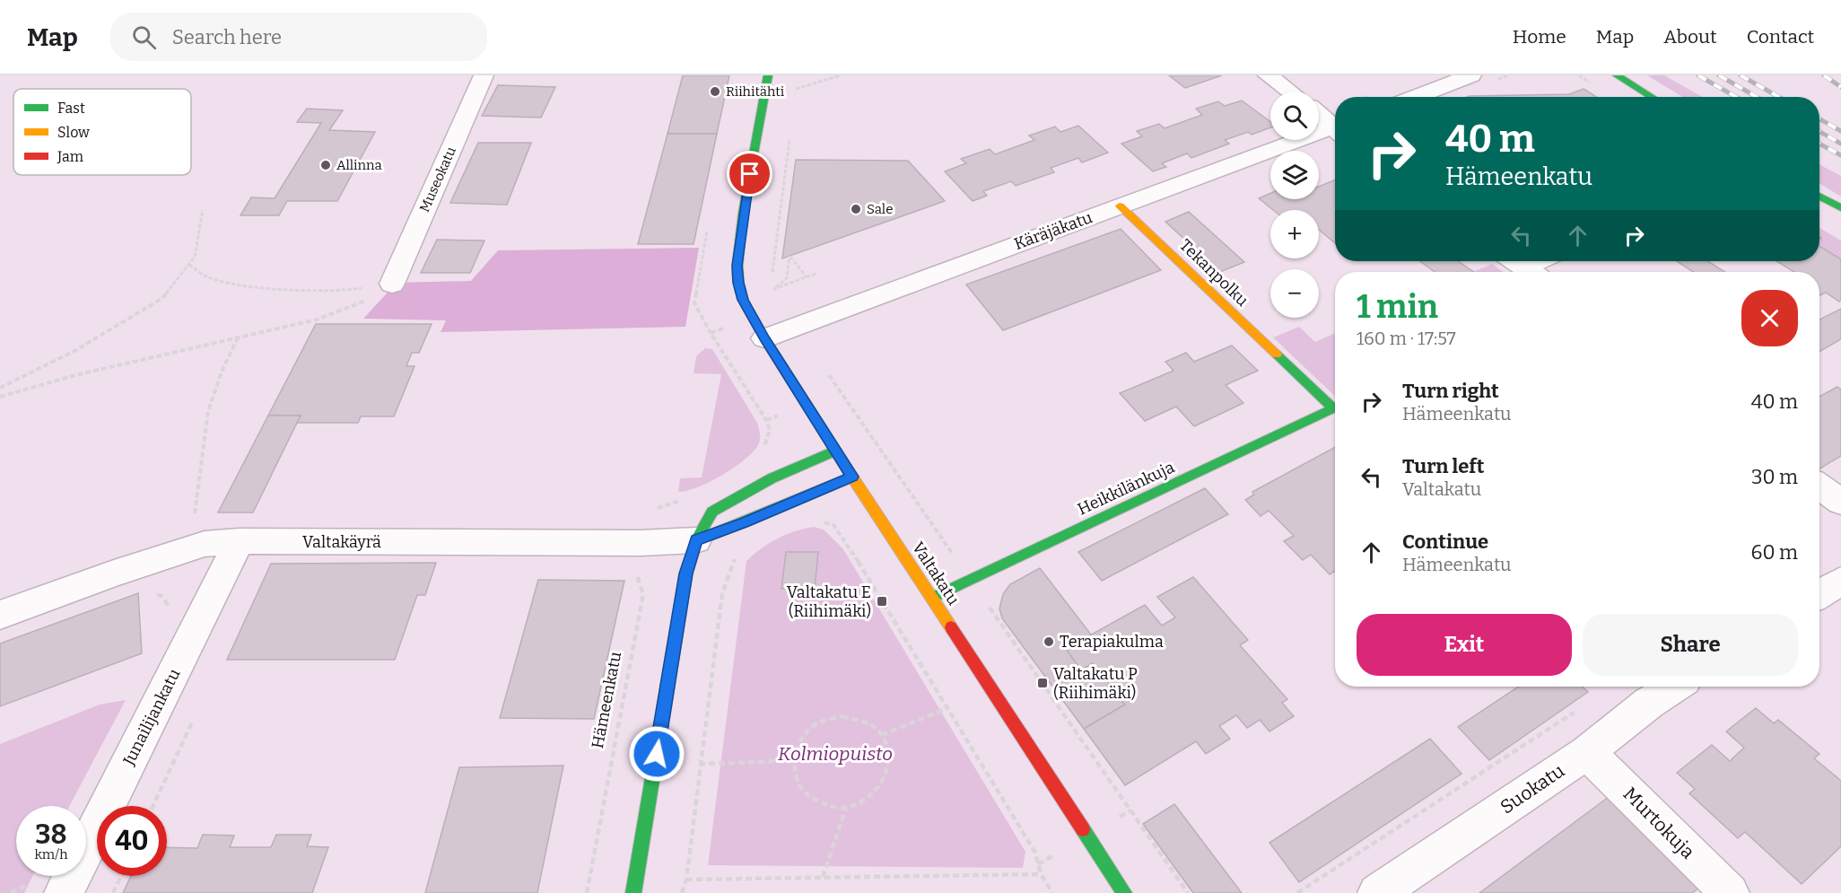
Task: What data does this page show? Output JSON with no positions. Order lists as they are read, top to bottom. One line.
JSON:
{"streets":{"street":["Museokatu","Käräjäkatu","Tekanpolku","Heikkilänkuja","Valtakäyrä","Valtakatu","Junailijankatu","Suokatu","Murtokuja"],"path":["Hämeenkatu"]},"crossings":[["Käräjäkatu","Tekanpolku"],["Käräjäkatu","Valtakatu"],["Tekanpolku","Heikkilänkuja"],["Heikkilänkuja","Valtakatu"],["Valtakäyrä","Hämeenkatu"],["Valtakäyrä","Junailijankatu"],["Suokatu","Murtokuja"]],"parks":["Kolmiopuisto"],"places":{"other":["Riihitähti","Allinna","Sale","Terapiakulma"],"transit":["Valtakatu E (Riihimäki)","Valtakatu P (Riihimäki)"]},"legend":["Fast","Slow","Jam"],"page":{"header":"Map","search":"Search here","nav":["Home","Map","About","Contact"],"map_buttons":["+","−"],"turn":["40 m","Hämeenkatu"],"heading":["1 min","160 m · 17:57"],"list":[{"name":"Turn right","note":"Hämeenkatu","value":"40 m"},{"name":"Turn left","note":"Valtakatu","value":"30 m"},{"name":"Continue","note":"Hämeenkatu","value":"60 m"}],"buttons":["Exit","Share"],"speed":"38 km/h","limit":"40"}}
